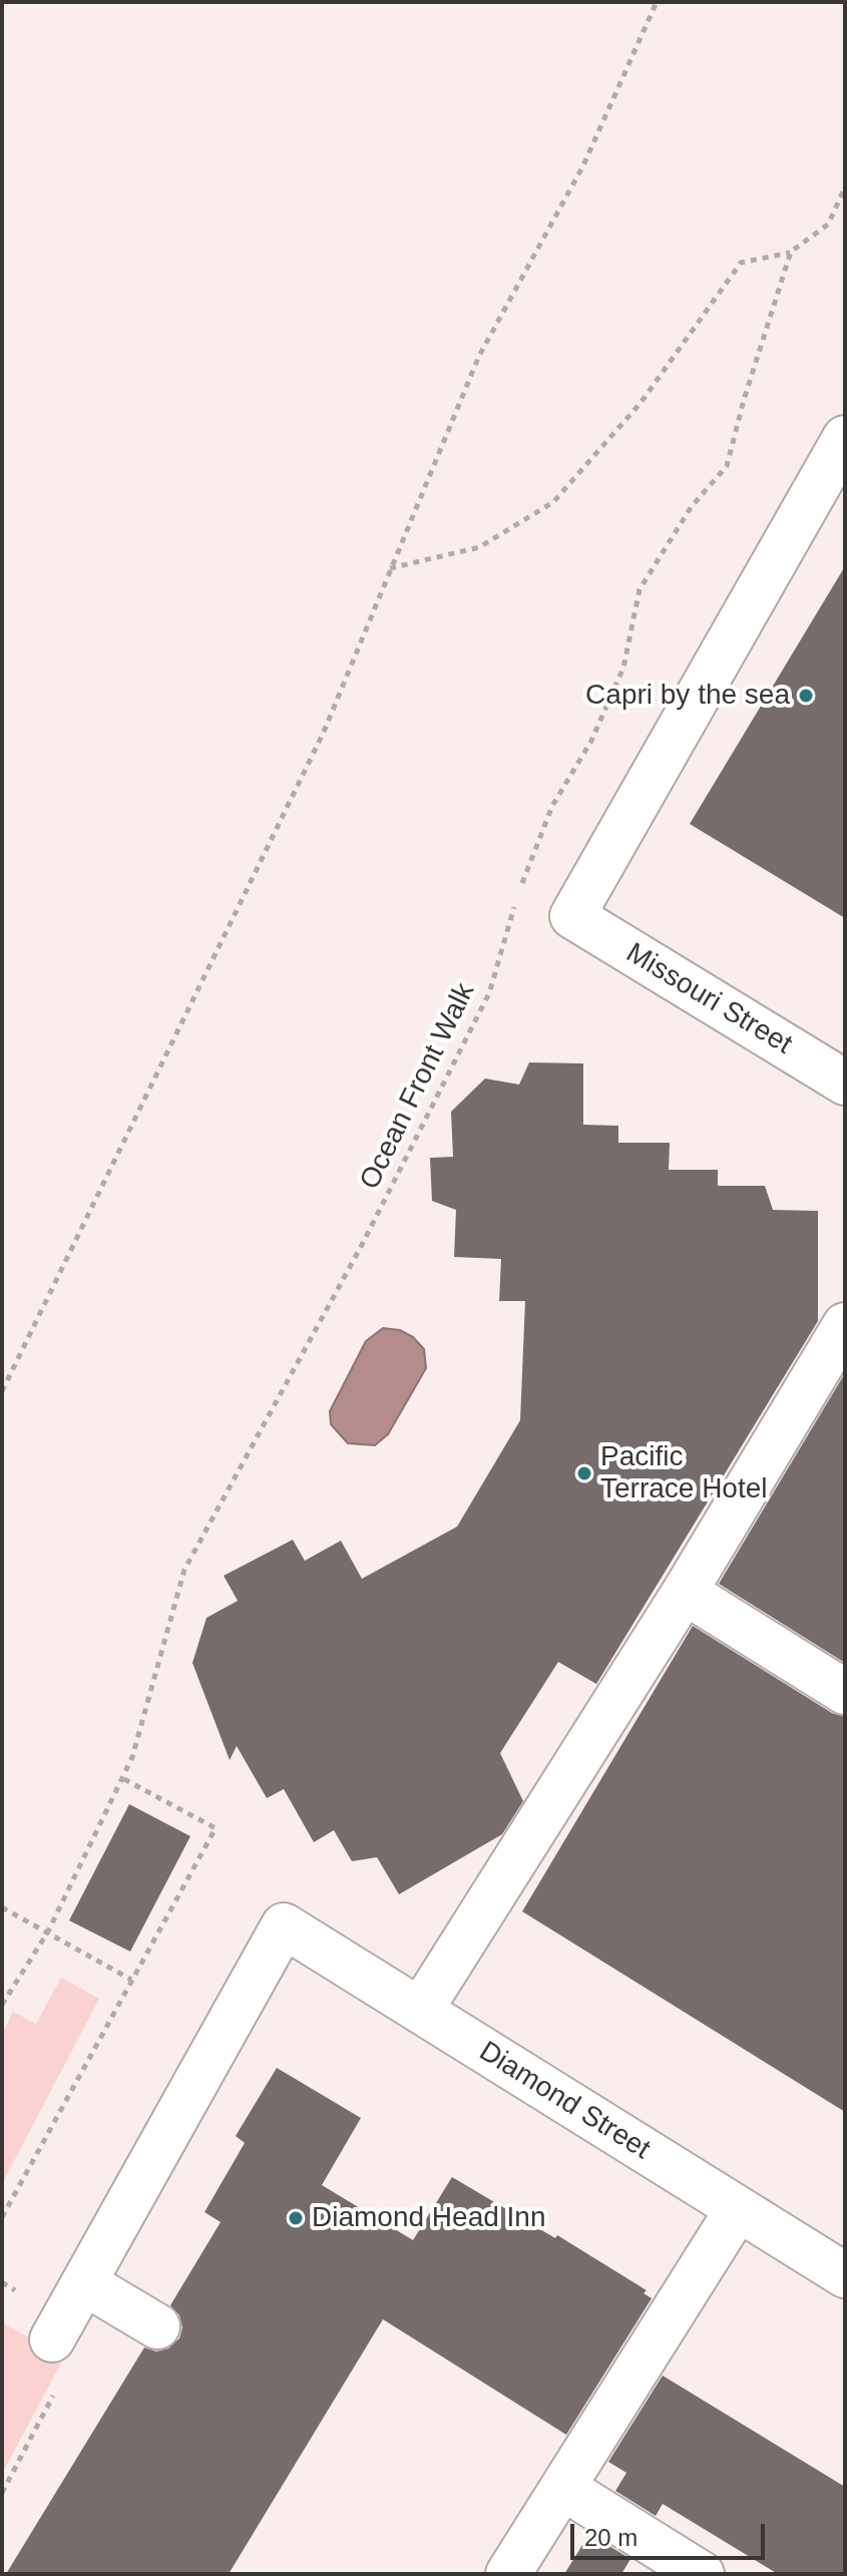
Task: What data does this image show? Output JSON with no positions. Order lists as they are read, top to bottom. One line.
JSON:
{"streets":{"street":["Missouri Street","Diamond Street"],"path":["Ocean Front Walk"]},"places":["Capri by the sea","Pacific Terrace Hotel","Diamond Head Inn"],"scale_bar":"20 m"}
